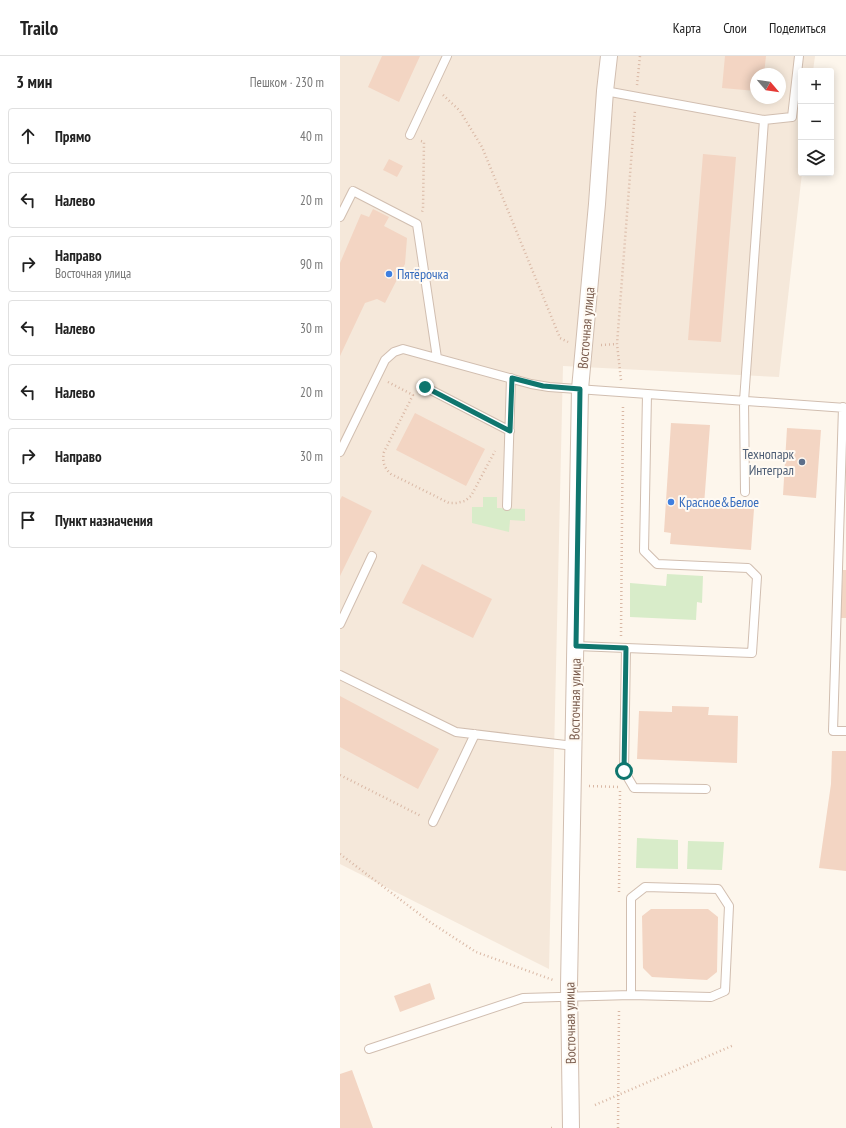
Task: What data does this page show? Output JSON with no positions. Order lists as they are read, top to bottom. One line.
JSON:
{"streets":{"street":["Восточная улица"]},"places":["Пятёрочка","Технопарк Интеграл","Красное&Белое"],"north":"bottom right","page":{"header":"Trailo","nav":["Карта","Слои","Поделиться"],"heading":["3 мин","Пешком · 230 m"],"map_buttons":["+","−"],"list":[["Прямо","40 m"],["Налево","20 m"],["Направо","Восточная улица","90 m"],["Налево","30 m"],["Налево","20 m"],["Направо","30 m"],"Пункт назначения"]}}
